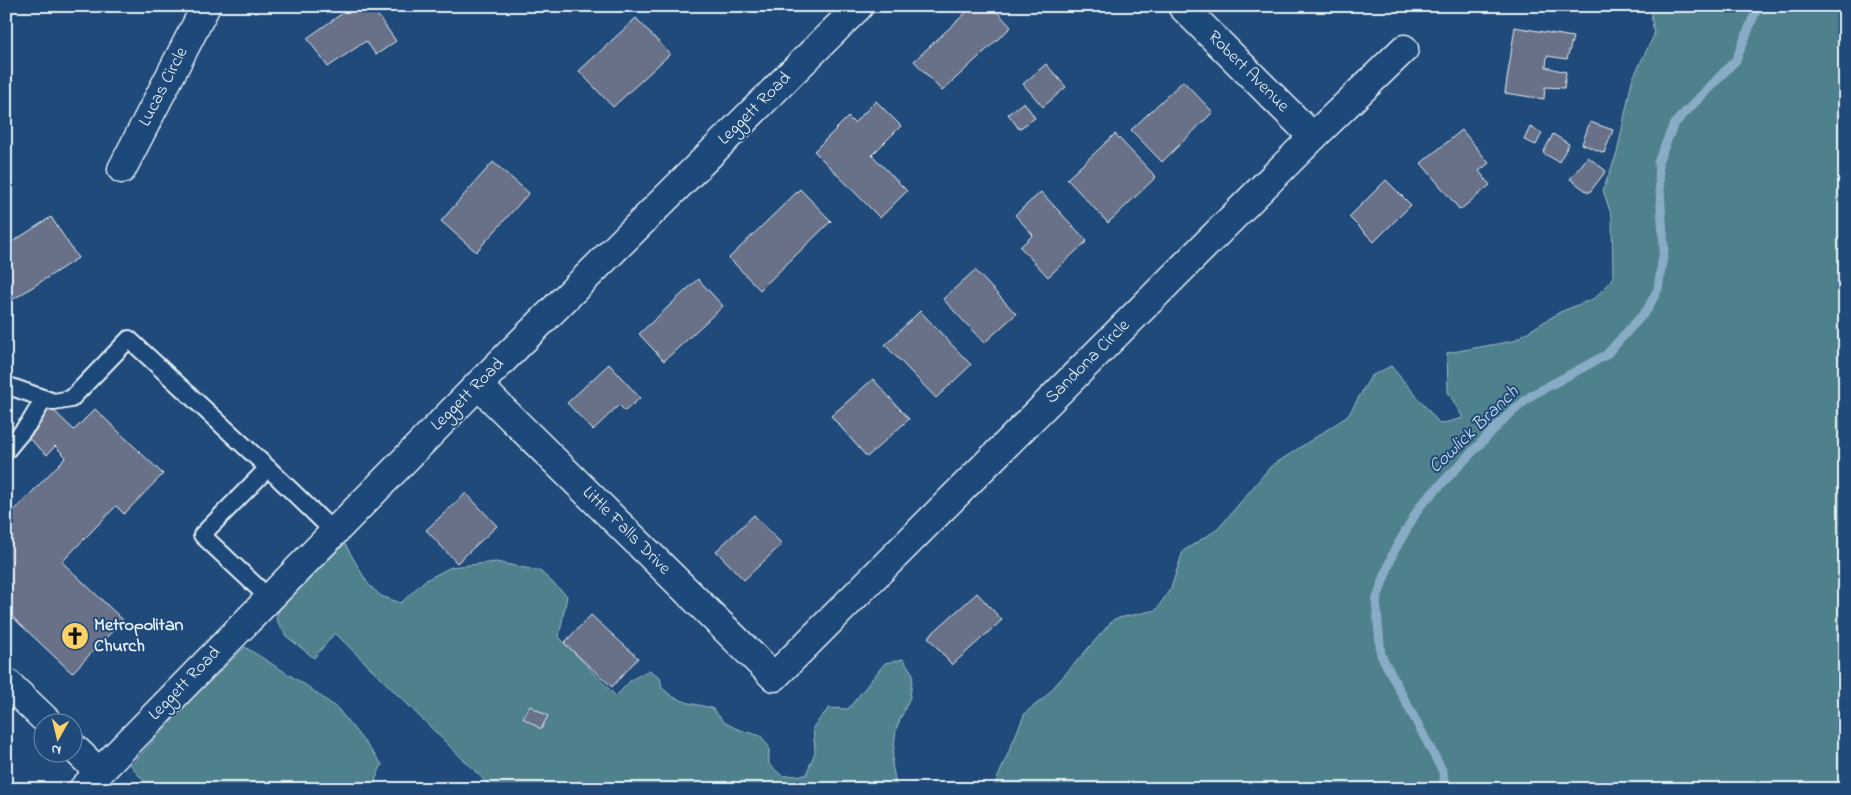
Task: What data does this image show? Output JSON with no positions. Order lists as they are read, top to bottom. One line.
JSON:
{"streets":{"street":["Robert Avenue","Lucas Circle","Leggett Road","Sandona Circle","Little Falls Drive"]},"crossings":[["Robert Avenue","Sandona Circle"],["Leggett Road","Little Falls Drive"],["Sandona Circle","Little Falls Drive"]],"water":["Cowlick Branch"],"places":{"church":["Metropolitan Church"]},"north":"bottom"}
